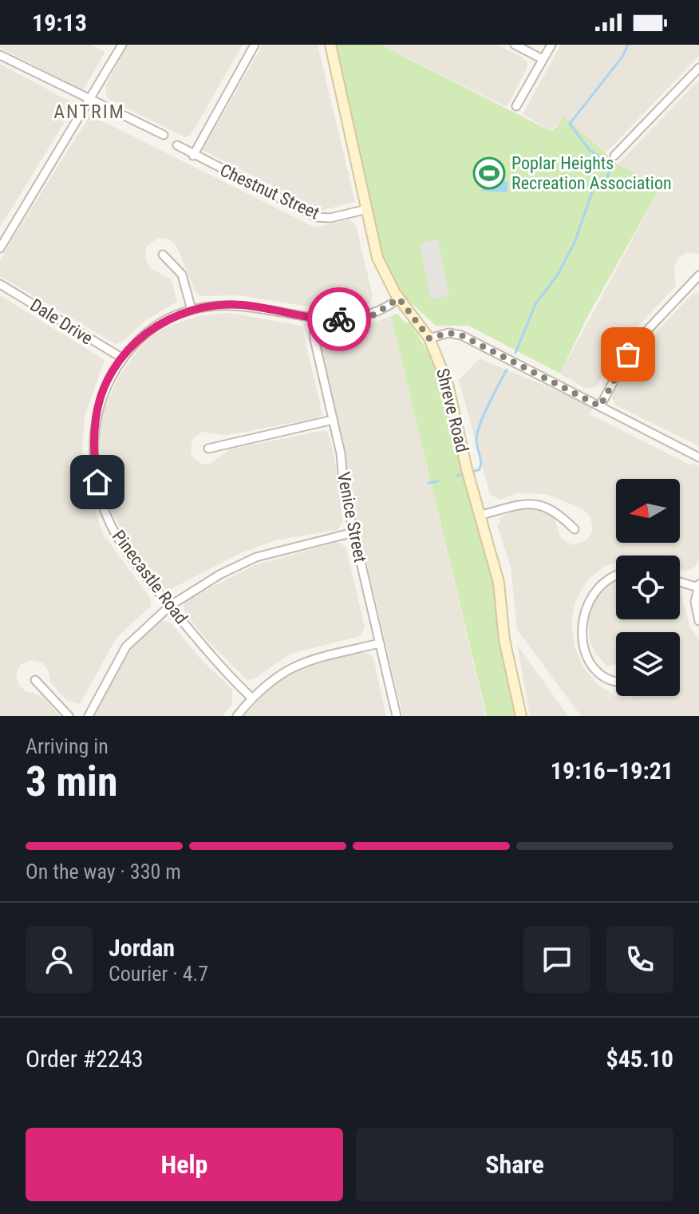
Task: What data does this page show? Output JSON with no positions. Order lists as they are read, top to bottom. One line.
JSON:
{"streets":{"main road":["Shreve Road"],"street":["Chestnut Street","Dale Drive","Venice Street","Pinecastle Road"]},"crossings":[["Chestnut Street","Shreve Road"],["Dale Drive","Pinecastle Road"],["Shreve Road","Pinecastle Road"],["Venice Street","Pinecastle Road"]],"districts":["ANTRIM"],"places":{"sports":["Poplar Heights Recreation Association"]},"north":"left","page":{"status":"19:13","heading":["3 min","Arriving in","19:16–19:21"],"panel":["Jordan","Courier · 4.7","Order #2243","$45.10"],"bar":"On the way · 330 m","buttons":["Help","Share"]}}
